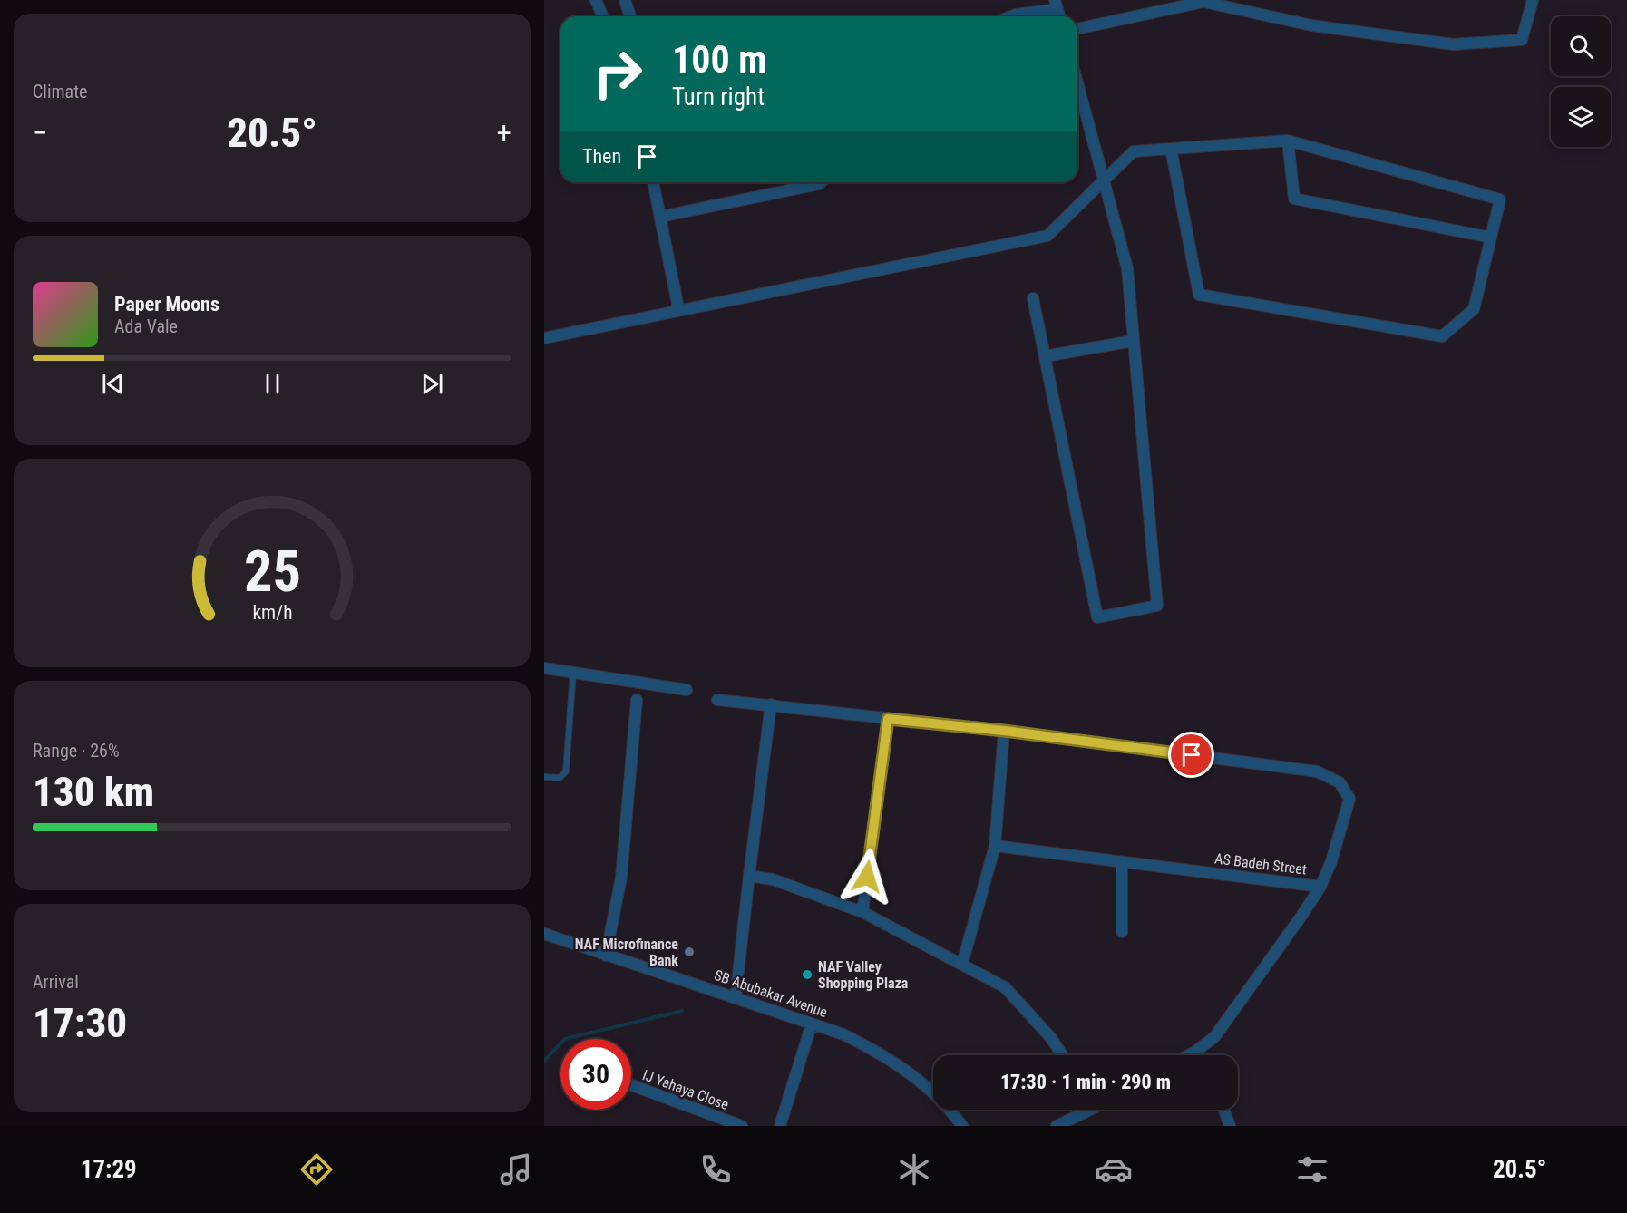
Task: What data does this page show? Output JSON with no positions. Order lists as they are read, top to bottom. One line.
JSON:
{"streets":{"street":["AS Badeh Street","SB Abubakar Avenue","IJ Yahaya Close"]},"places":["NAF Microfinance Bank","NAF Valley Shopping Plaza"],"page":{"tile":["Climate",["Range · 26%","130 km"],["Arrival","17:30"]],"turn":["100 m","Turn right"],"heat":["−","20.5°","+"],"then":"Then","song":["Paper Moons","Ada Vale"],"limit":"30","trip":"17:30 · 1 min · 290 m","tabs":["17:29","20.5°"],"gauge":["25","km/h"]}}
